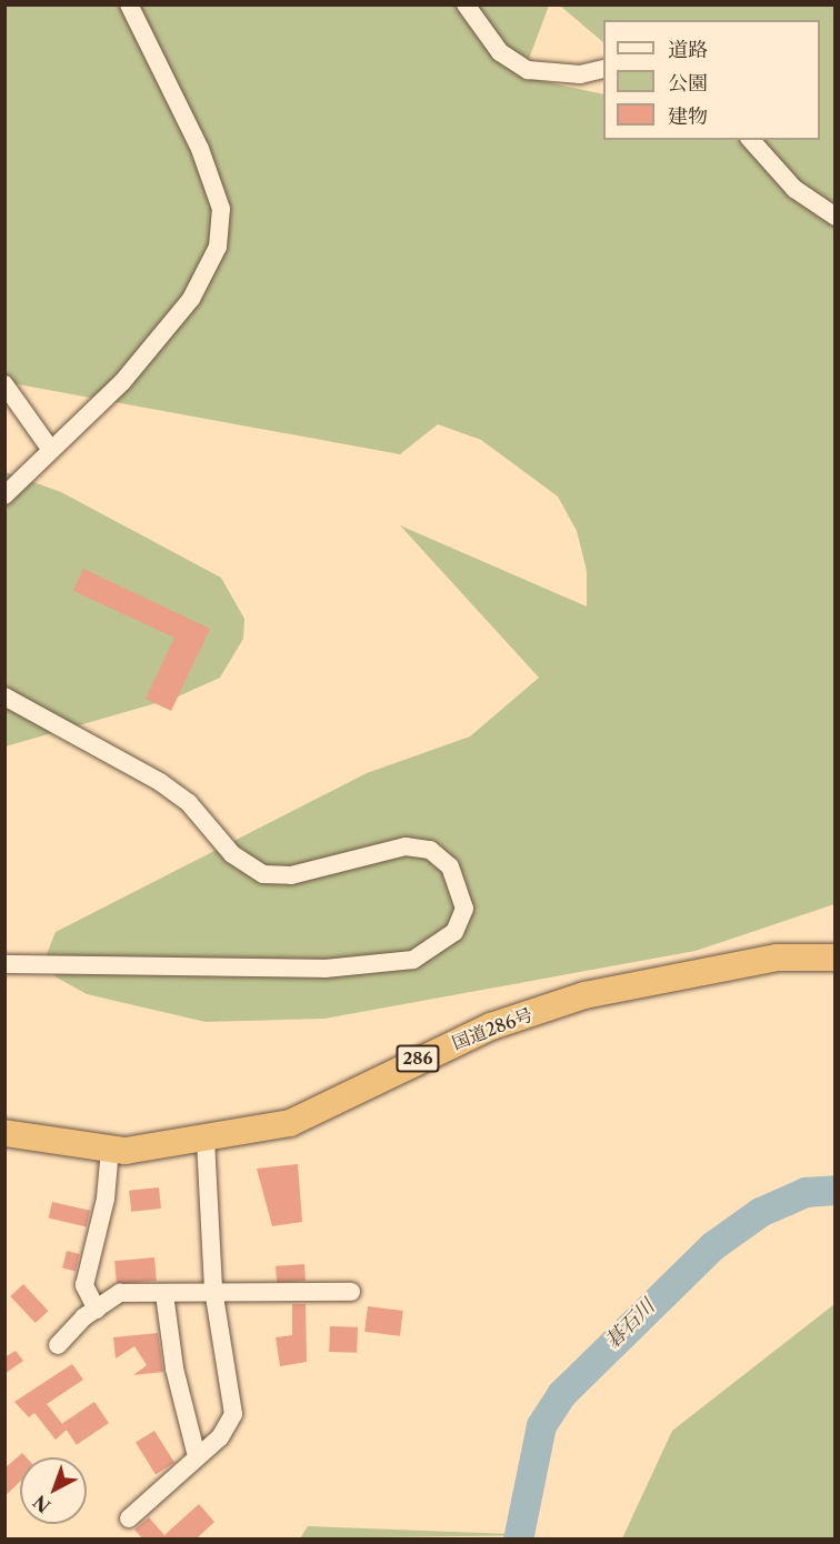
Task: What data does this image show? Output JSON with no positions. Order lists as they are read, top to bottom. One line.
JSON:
{"streets":{"highway":["国道286号","286"]},"water":["碁石川"],"legend":["道路","公園","建物"],"north":"bottom left"}
